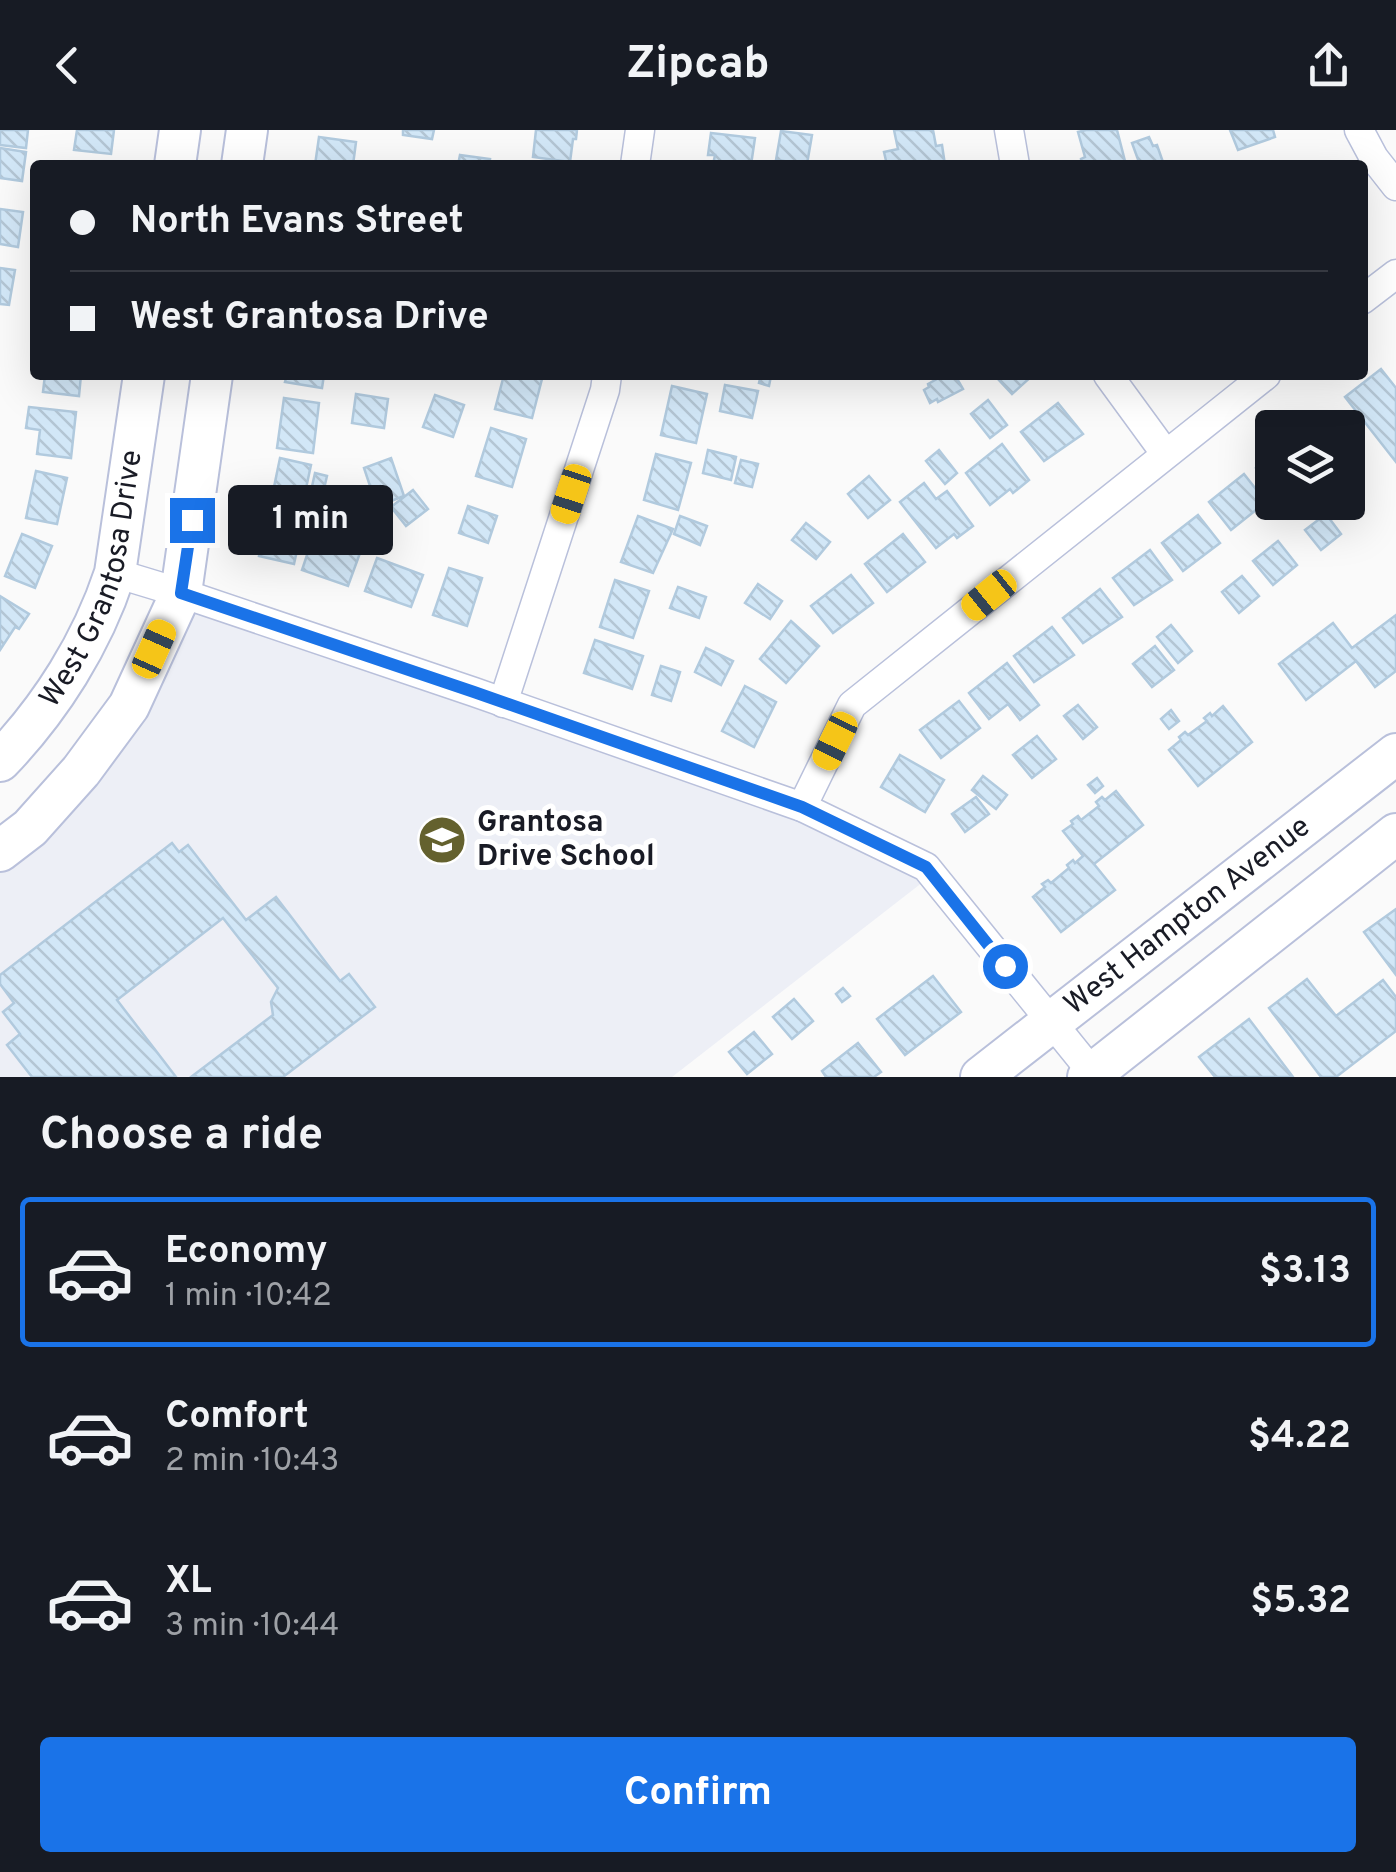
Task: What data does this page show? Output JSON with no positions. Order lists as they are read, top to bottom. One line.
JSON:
{"streets":{"street":["West Grantosa Drive","West Hampton Avenue"]},"places":{"school or university":["Grantosa Drive School"]},"page":{"header":"Zipcab","banner":["North Evans Street","West Grantosa Drive"],"bubble":"1 min","heading":"Choose a ride","list":[{"name":"Economy","note":"1 min · 10:42","value":"$3.13"},{"name":"Comfort","note":"2 min · 10:43","value":"$4.22"},{"name":"XL","note":"3 min · 10:44","value":"$5.32"}],"buttons":"Confirm"}}
